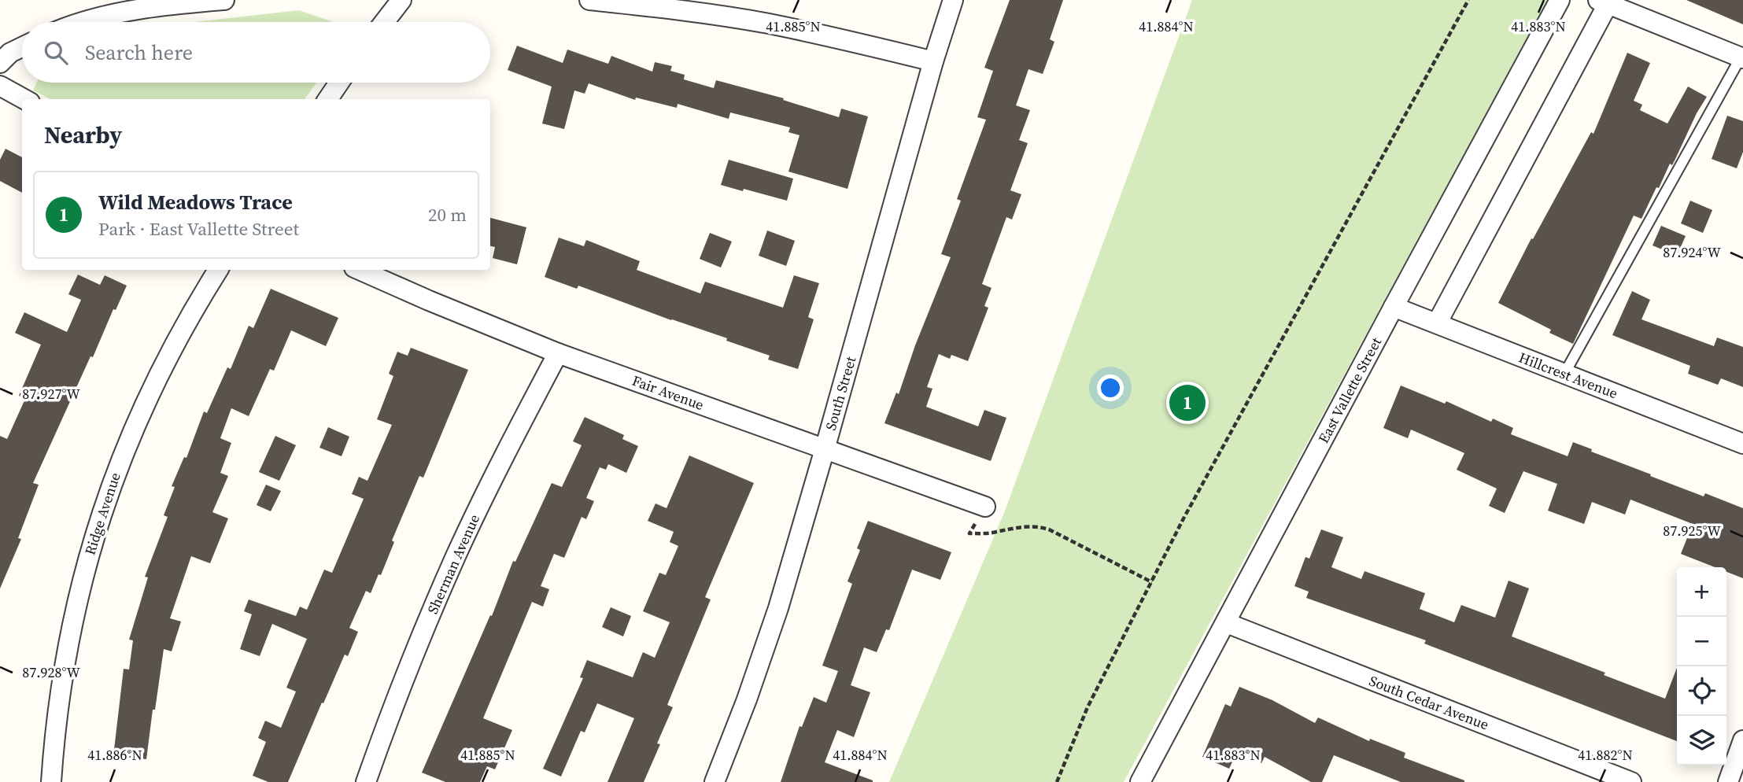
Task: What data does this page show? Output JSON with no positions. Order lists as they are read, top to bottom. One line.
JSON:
{"streets":{"street":["Hillcrest Avenue","East Vallette Street","Fair Avenue","South Street","Ridge Avenue","Sherman Avenue","South Cedar Avenue"]},"crossings":[["Hillcrest Avenue","East Vallette Street"],["East Vallette Street","South Cedar Avenue"],["Fair Avenue","South Street"],["Fair Avenue","Sherman Avenue"]],"page":{"search":"Search here","heading":"Nearby","list":[{"mark":"1","name":"Wild Meadows Trace","note":"Park · East Vallette Street","value":"20 m"}],"pins":"1","map_buttons":["+","−"]},"coordinates":["41.885°N","41.884°N","41.883°N","87.924°W","87.927°W","87.925°W","87.928°W","41.886°N","41.882°N"]}
